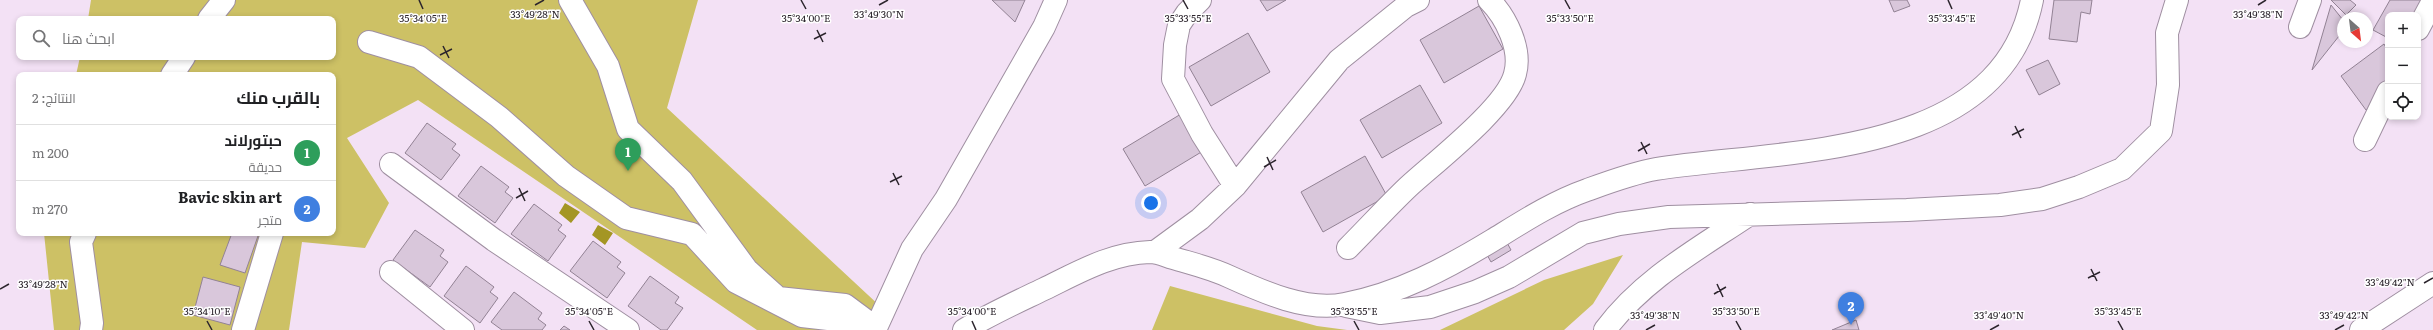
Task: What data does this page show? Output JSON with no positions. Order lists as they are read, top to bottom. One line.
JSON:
{"north":"bottom right","page":{"map_buttons":["+","−"],"search":"ابحث هنا","heading":["بالقرب منك","النتائج: 2"],"list":[{"mark":"1","name":"حبتورلاند","note":"حديقة","value":"200 m"},{"mark":"2","name":"Bavic skin art","note":"متجر","value":"270 m"}],"pins":["1","2"]},"coordinates":["33°49'38\"N","33°49'28\"N","33°49'30\"N","35°33'45\"E","35°34'05\"E","35°34'00\"E","35°33'55\"E","35°33'50\"E","33°49'42\"N","35°34'10\"E","33°49'40\"N"]}
